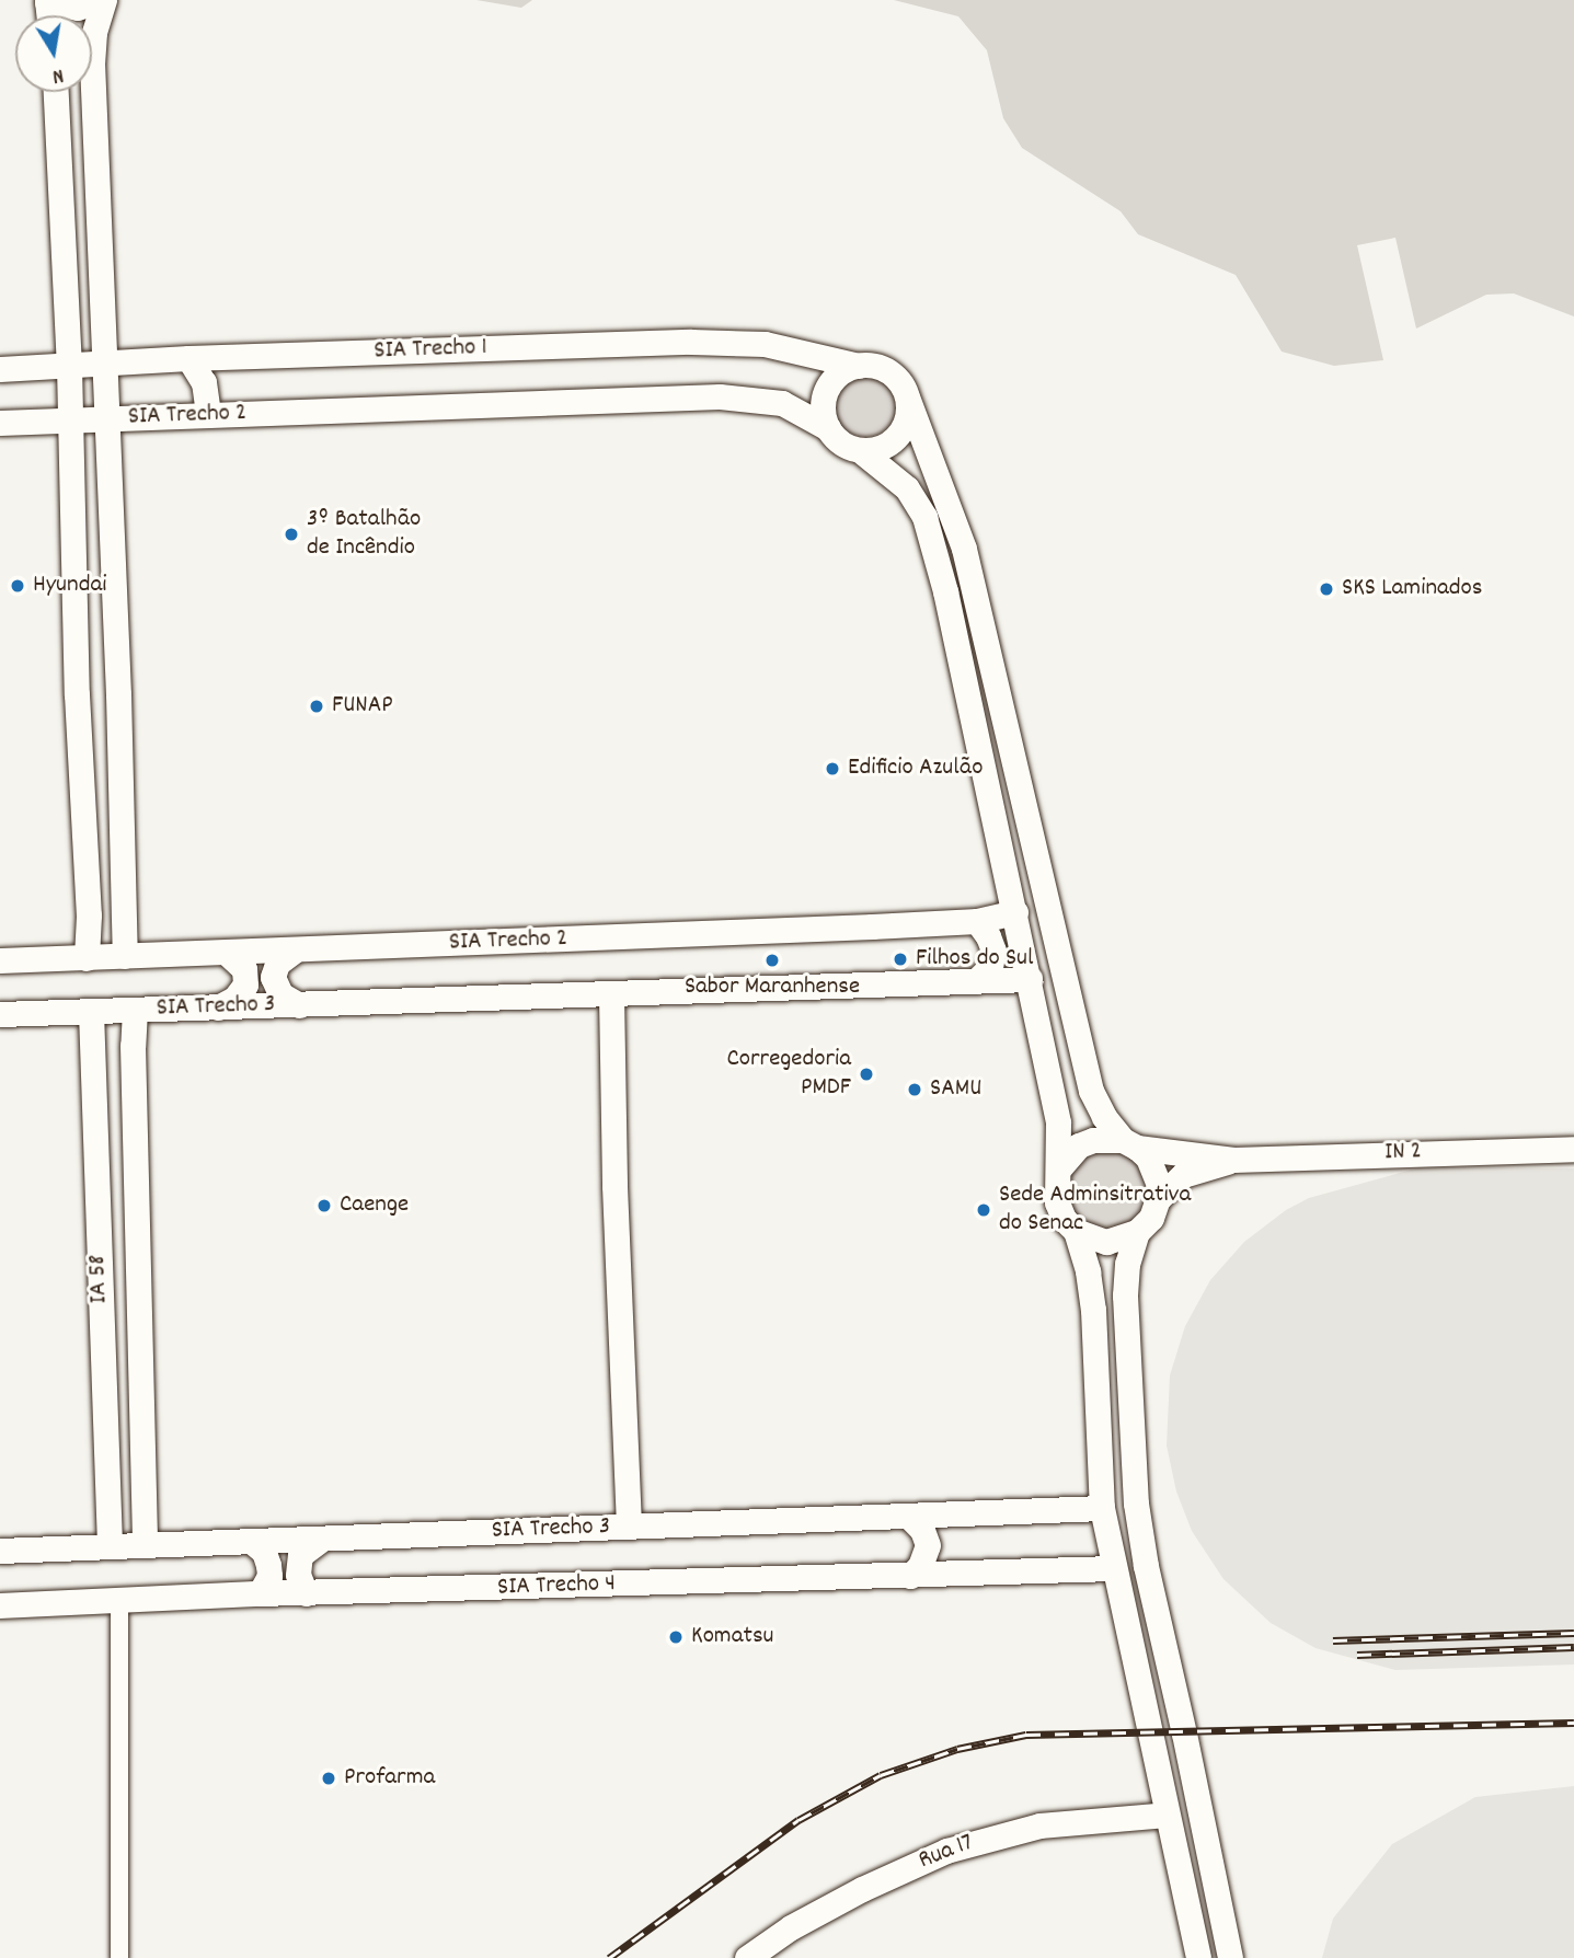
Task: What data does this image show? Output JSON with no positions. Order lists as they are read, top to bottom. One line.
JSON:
{"streets":{"main road":["SIA Trecho 1","SIA Trecho 2","SIA Trecho 3","IN 2","IA 58","SIA Trecho 4","Rua 17"]},"crossings":[["SIA Trecho 1","SIA Trecho 2"],["SIA Trecho 3","IA 58"]],"places":["3º Batalhão de Incêndio","Hyundai","SKS Laminados","FUNAP","Edificio Azulão","Filhos do Sul","Sabor Maranhense","Corregedoria PMDF","SAMU","Caenge","Sede Adminsitrativa do Senac","Komatsu","Profarma"],"north":"bottom"}
